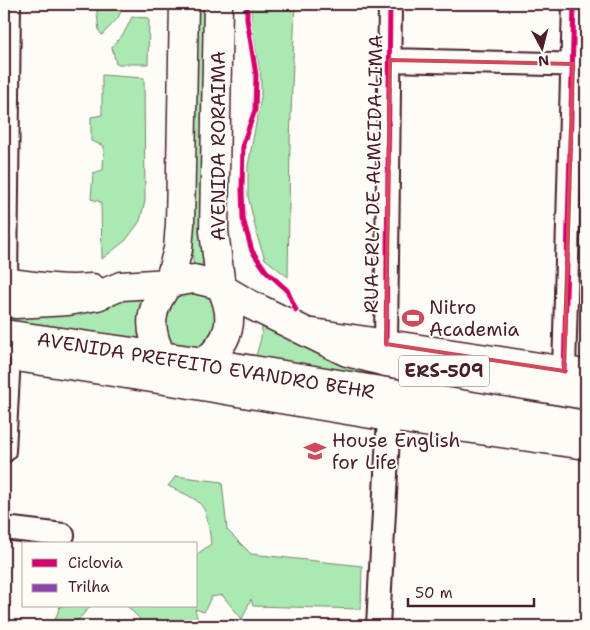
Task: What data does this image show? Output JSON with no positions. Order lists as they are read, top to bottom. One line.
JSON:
{"streets":{"main road":["AVENIDA RORAIMA","AVENIDA PREFEITO EVANDRO BEHR","ERS-509"],"street":["RUA ERLY DE ALMEIDA LIMA"]},"crossings":[["AVENIDA RORAIMA","AVENIDA PREFEITO EVANDRO BEHR"],["AVENIDA RORAIMA","ERS-509"],["RUA ERLY DE ALMEIDA LIMA","AVENIDA PREFEITO EVANDRO BEHR"],["AVENIDA PREFEITO EVANDRO BEHR","ERS-509"]],"places":{"sports":["Nitro Academia"],"school or university":["House English for Life"]},"legend":["Ciclovia","Trilha"],"scale_bar":"50 m","north":"bottom"}
